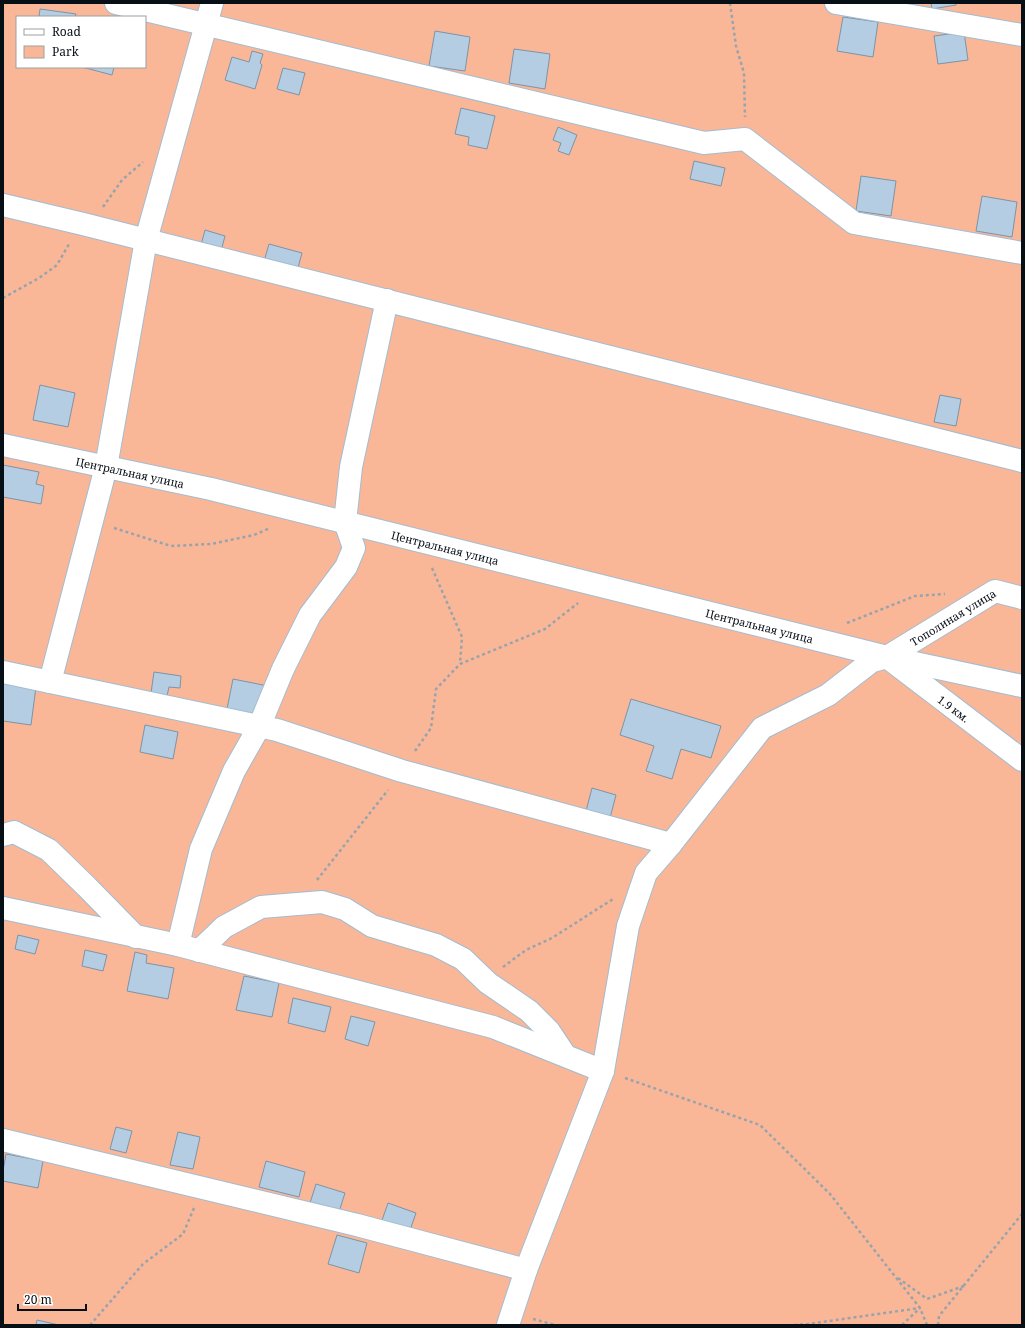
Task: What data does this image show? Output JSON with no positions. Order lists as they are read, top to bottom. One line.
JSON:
{"streets":{"street":["Центральная улица","Тополиная улица","1.9 км."]},"crossings":[["Центральная улица","Тополиная улица"],["Центральная улица","1.9 км."],["Тополиная улица","1.9 км."]],"legend":["Road","Park"],"scale_bar":"20 m"}
